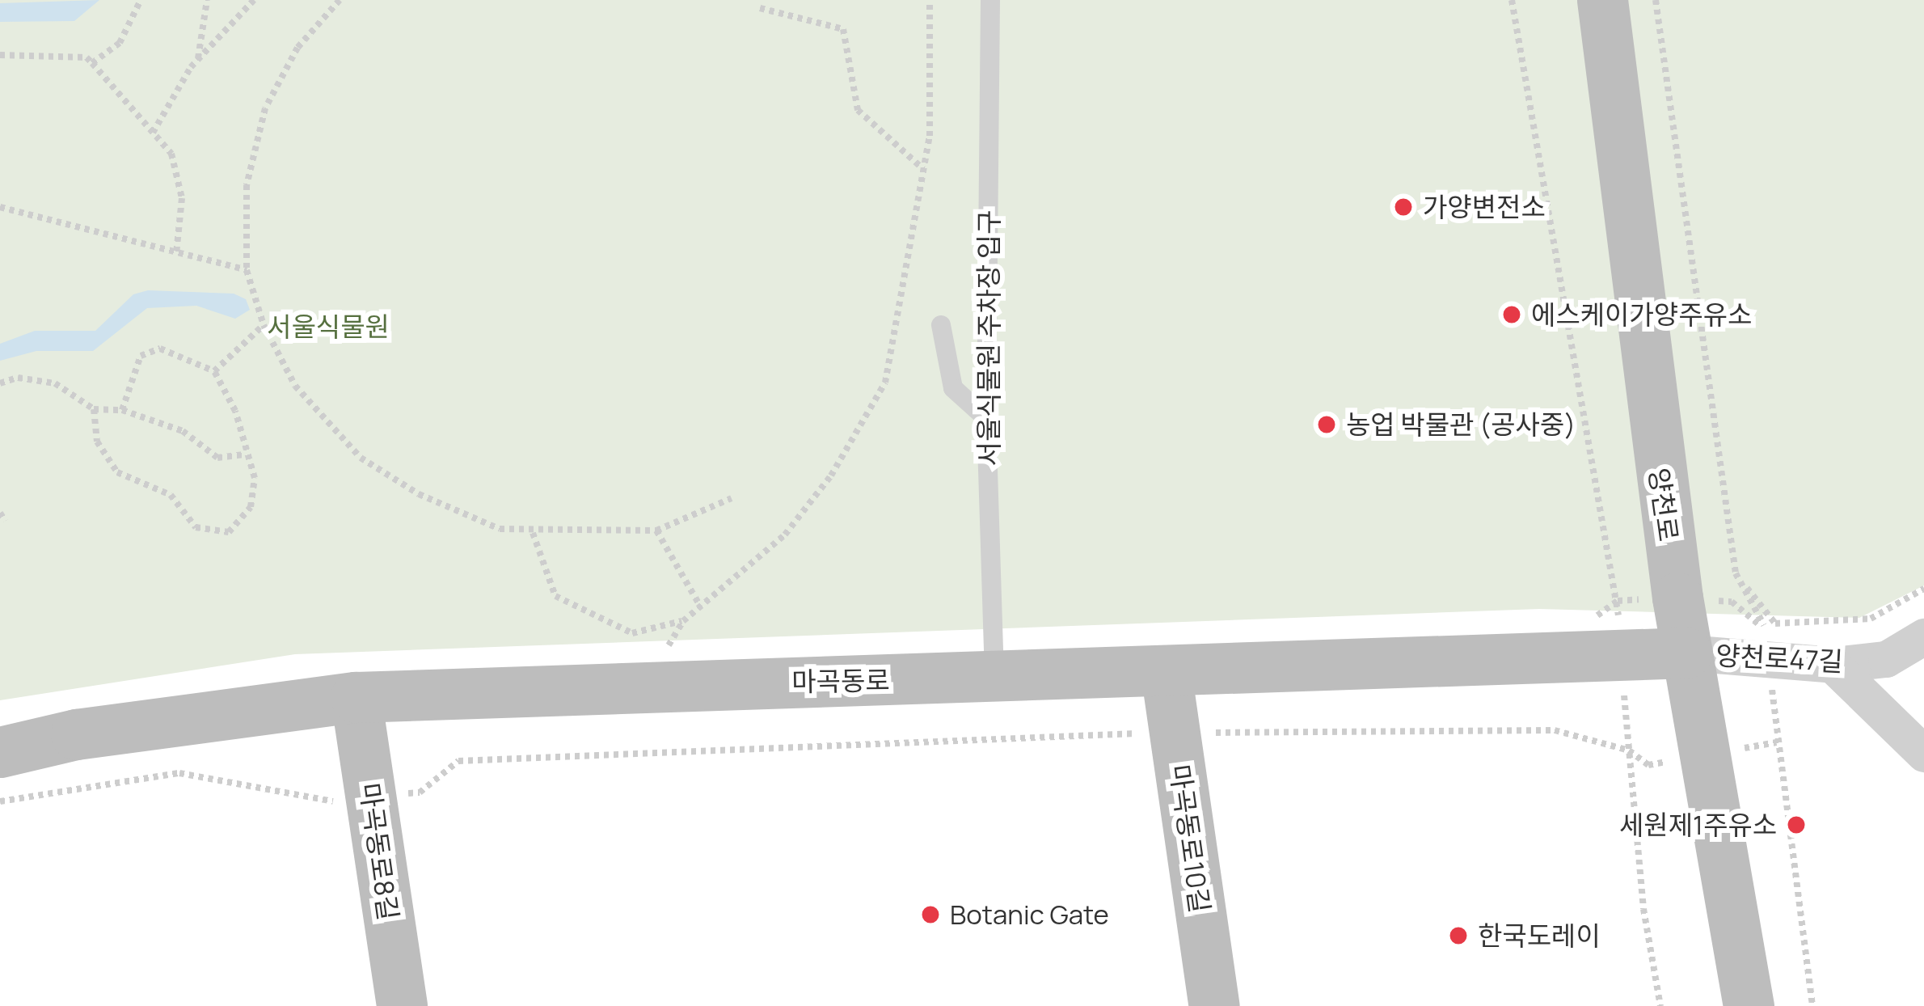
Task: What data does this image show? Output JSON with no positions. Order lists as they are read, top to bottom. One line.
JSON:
{"streets":{"main road":["양천로","마곡동로","마곡동로10길","마곡동로8길"],"street":["양천로47길"],"lane":["서울식물원 주차장 입구"]},"crossings":[["서울식물원 주차장 입구","마곡동로"],["양천로","양천로47길"],["양천로","마곡동로"],["양천로47길","마곡동로"],["마곡동로","마곡동로10길"],["마곡동로","마곡동로8길"]],"parks":["서울식물원"],"places":["가양변전소","에스케이가양주유소","농업 박물관 (공사중)","세원제1주유소","Botanic Gate","한국도레이"]}
